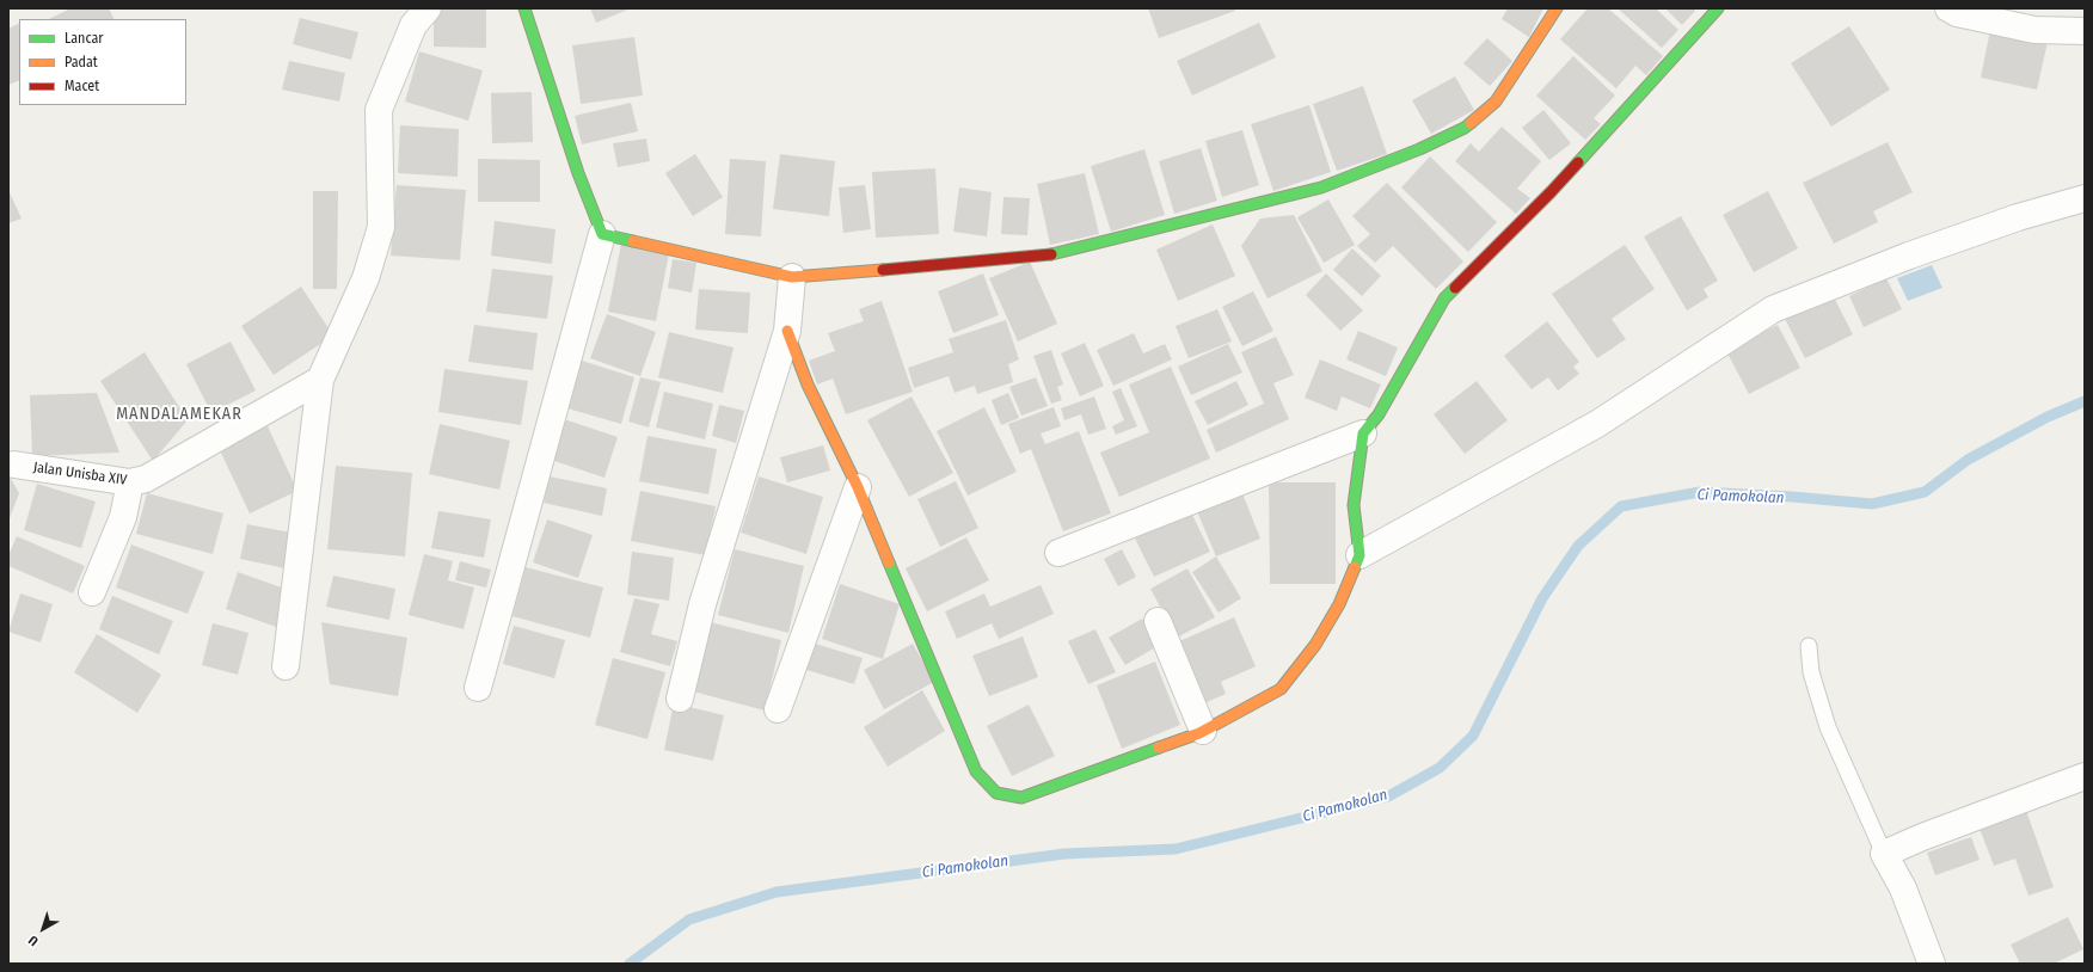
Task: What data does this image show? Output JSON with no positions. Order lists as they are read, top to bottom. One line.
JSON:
{"streets":{"street":["Jalan Unisba XIV"]},"districts":["MANDALAMEKAR"],"water":["Ci Pamokolan"],"legend":["Lancar","Padat","Macet"],"north":"bottom left"}
